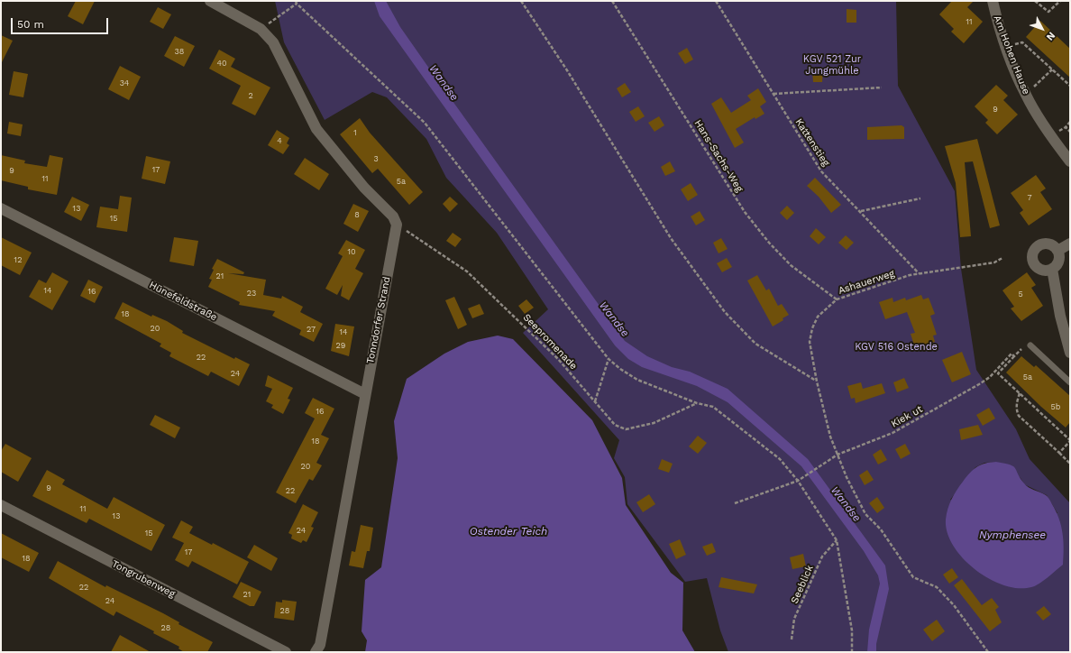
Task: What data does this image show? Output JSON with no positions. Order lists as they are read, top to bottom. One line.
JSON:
{"streets":{"street":["Am Hohen Hause","Hünefeldstraße","Tonndorfer Strand","Tongrubenweg"],"path":["Kattenstieg","Hans-Sachs-Weg","Ashauerweg","Seepromenade","Kiek ut","Seeblick"]},"crossings":[["Kattenstieg","Ashauerweg"],["Hans-Sachs-Weg","Ashauerweg"],["Ashauerweg","Kiek ut"],["Hünefeldstraße","Tonndorfer Strand"],["Tonndorfer Strand","Seepromenade"]],"water":["Wandse","Ostender Teich","Nymphensee"],"parks":["KGV 521 Zur Jungmühle","KGV 516 Ostende"],"house_numbers":["11","38","40","34","2","9","1","4","3","17","9","11","5a","7","13","8","15","10","12","21","14","16","23","5","18","20","27","14","29","22","24","5a","5b","16","18","20","9","22","11","13","24","15","17","18","22","21","24","28","28"],"scale_bar":"50 m","north":"bottom right"}
